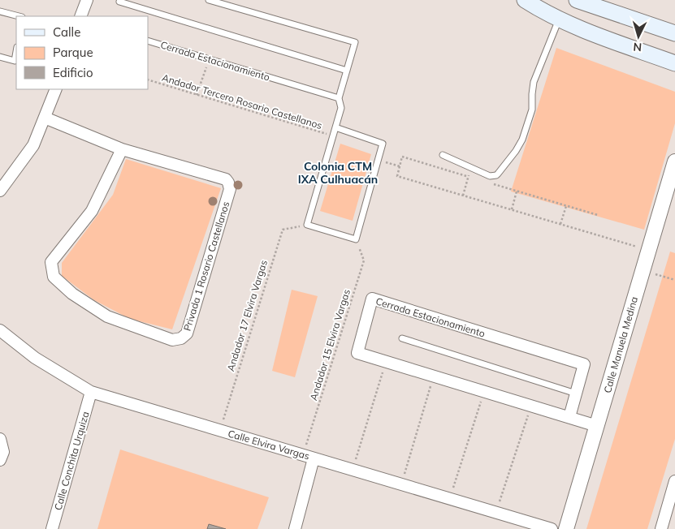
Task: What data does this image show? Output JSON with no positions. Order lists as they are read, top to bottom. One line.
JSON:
{"streets":{"street":["Cerrada Estacionamiento","Privada 1 Rosario Castellanos","Calle Manuela Medina","Calle Elvira Vargas","Calle Conchita Urquiza"],"path":["Andador Tercero Rosario Castellanos","Andador 17 Elvira Vargas","Andador 15 Elvira Vargas"]},"crossings":[["Cerrada Estacionamiento","Calle Manuela Medina"],["Andador 17 Elvira Vargas","Calle Elvira Vargas"],["Andador 15 Elvira Vargas","Calle Elvira Vargas"],["Calle Elvira Vargas","Calle Conchita Urquiza"]],"districts":["Colonia CTM IXA Culhuacán"],"legend":["Calle","Parque","Edificio"],"north":"bottom"}
